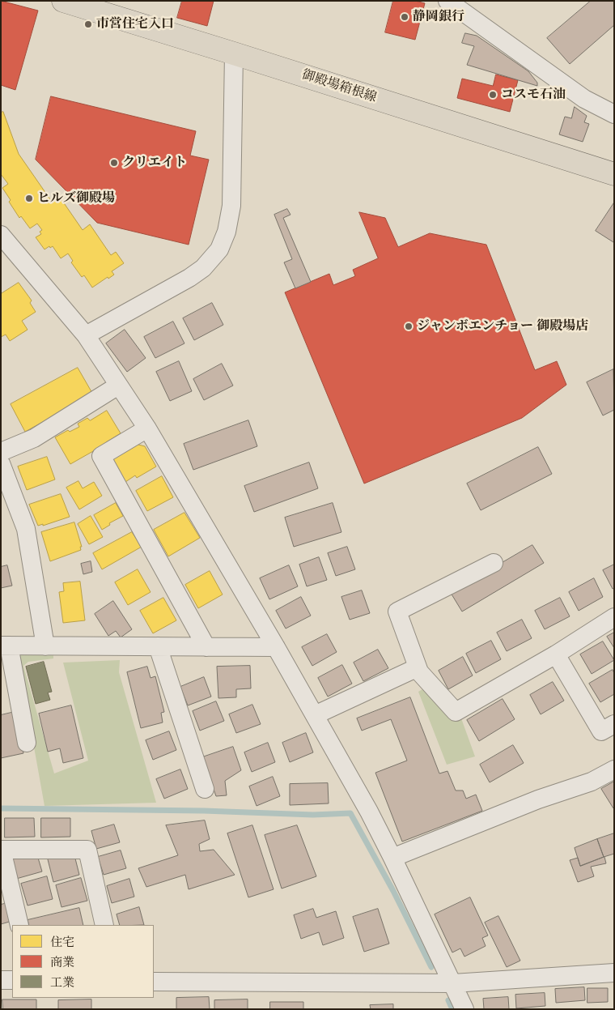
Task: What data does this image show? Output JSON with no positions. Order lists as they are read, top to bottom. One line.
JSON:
{"streets":{"main road":["御殿場箱根線"]},"places":["静岡銀行","市営住宅入口","コスモ石油","クリエイト","ヒルズ御殿場","ジャンボエンチョー 御殿場店"],"legend":["住宅","商業","工業"]}
